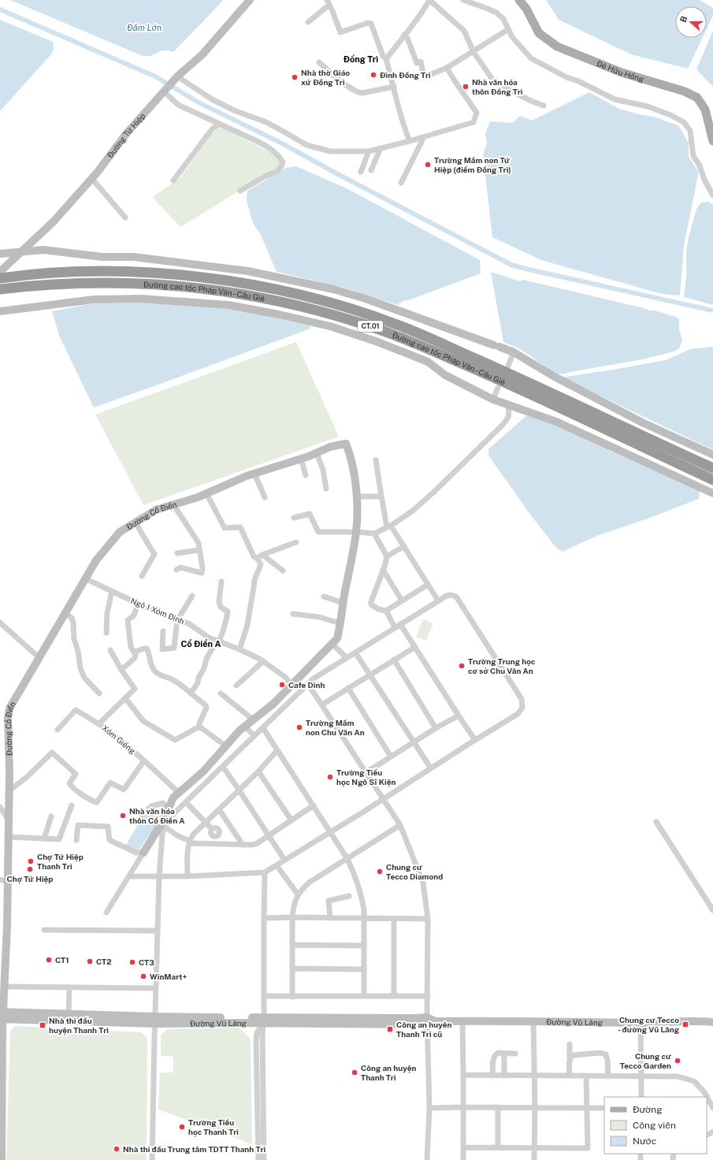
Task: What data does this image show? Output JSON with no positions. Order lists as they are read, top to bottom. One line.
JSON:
{"streets":{"highway":["Đường cao tốc Pháp Vân - Cầu Giẽ","CT.01"],"main road":["Đê Hữu Hồng"],"street":["Đường Tứ Hiệp","Đường Cổ Điển","Ngõ 1 Xóm Đình","Xóm Giếng","Đường Vũ Lăng"]},"crossings":[["Đường Tứ Hiệp","Đường cao tốc Pháp Vân - Cầu Giẽ"],["Đường Cổ Điển","Ngõ 1 Xóm Đình"],["Đường Cổ Điển","Xóm Giếng"],["Đường Cổ Điển","Đường Vũ Lăng"]],"districts":["Đồng Trì","Cổ Điển A"],"water":["Đầm Lớn"],"places":{"other":["Đình Đồng Trì","Nhà thờ Giáo xứ Đồng Trì","Nhà văn hóa thôn Đồng Trì","Trường Mầm non Tứ Hiệp (điểm Đồng Trì)","Trường Trung học cơ sở Chu Vân An","Cafe Dinh","Trường Mầm non Chu Văn An","Trường Tiểu học Ngô Sĩ Kiện","Nhà văn hóa thôn Cổ Điển A","Chợ Tứ Hiệp Thanh Trì","Chợ Tứ Hiệp","Chung cư Tecco Diamond","CT1","CT2","CT3","WinMart+","Chung cư Tecco Garden","Công an huyện Thanh Trì","Trường Tiểu học Thanh Trì","Nhà thi đấu Trung tâm TDTT Thanh Trì"],"transit":["Chung cư Tecco - đường Vũ Lăng","Nhà thi đấu huyện Thanh Trì","Công an huyên Thanh Trì cũ"]},"legend":["Đường","Công viên","Nước"],"north":"left"}
